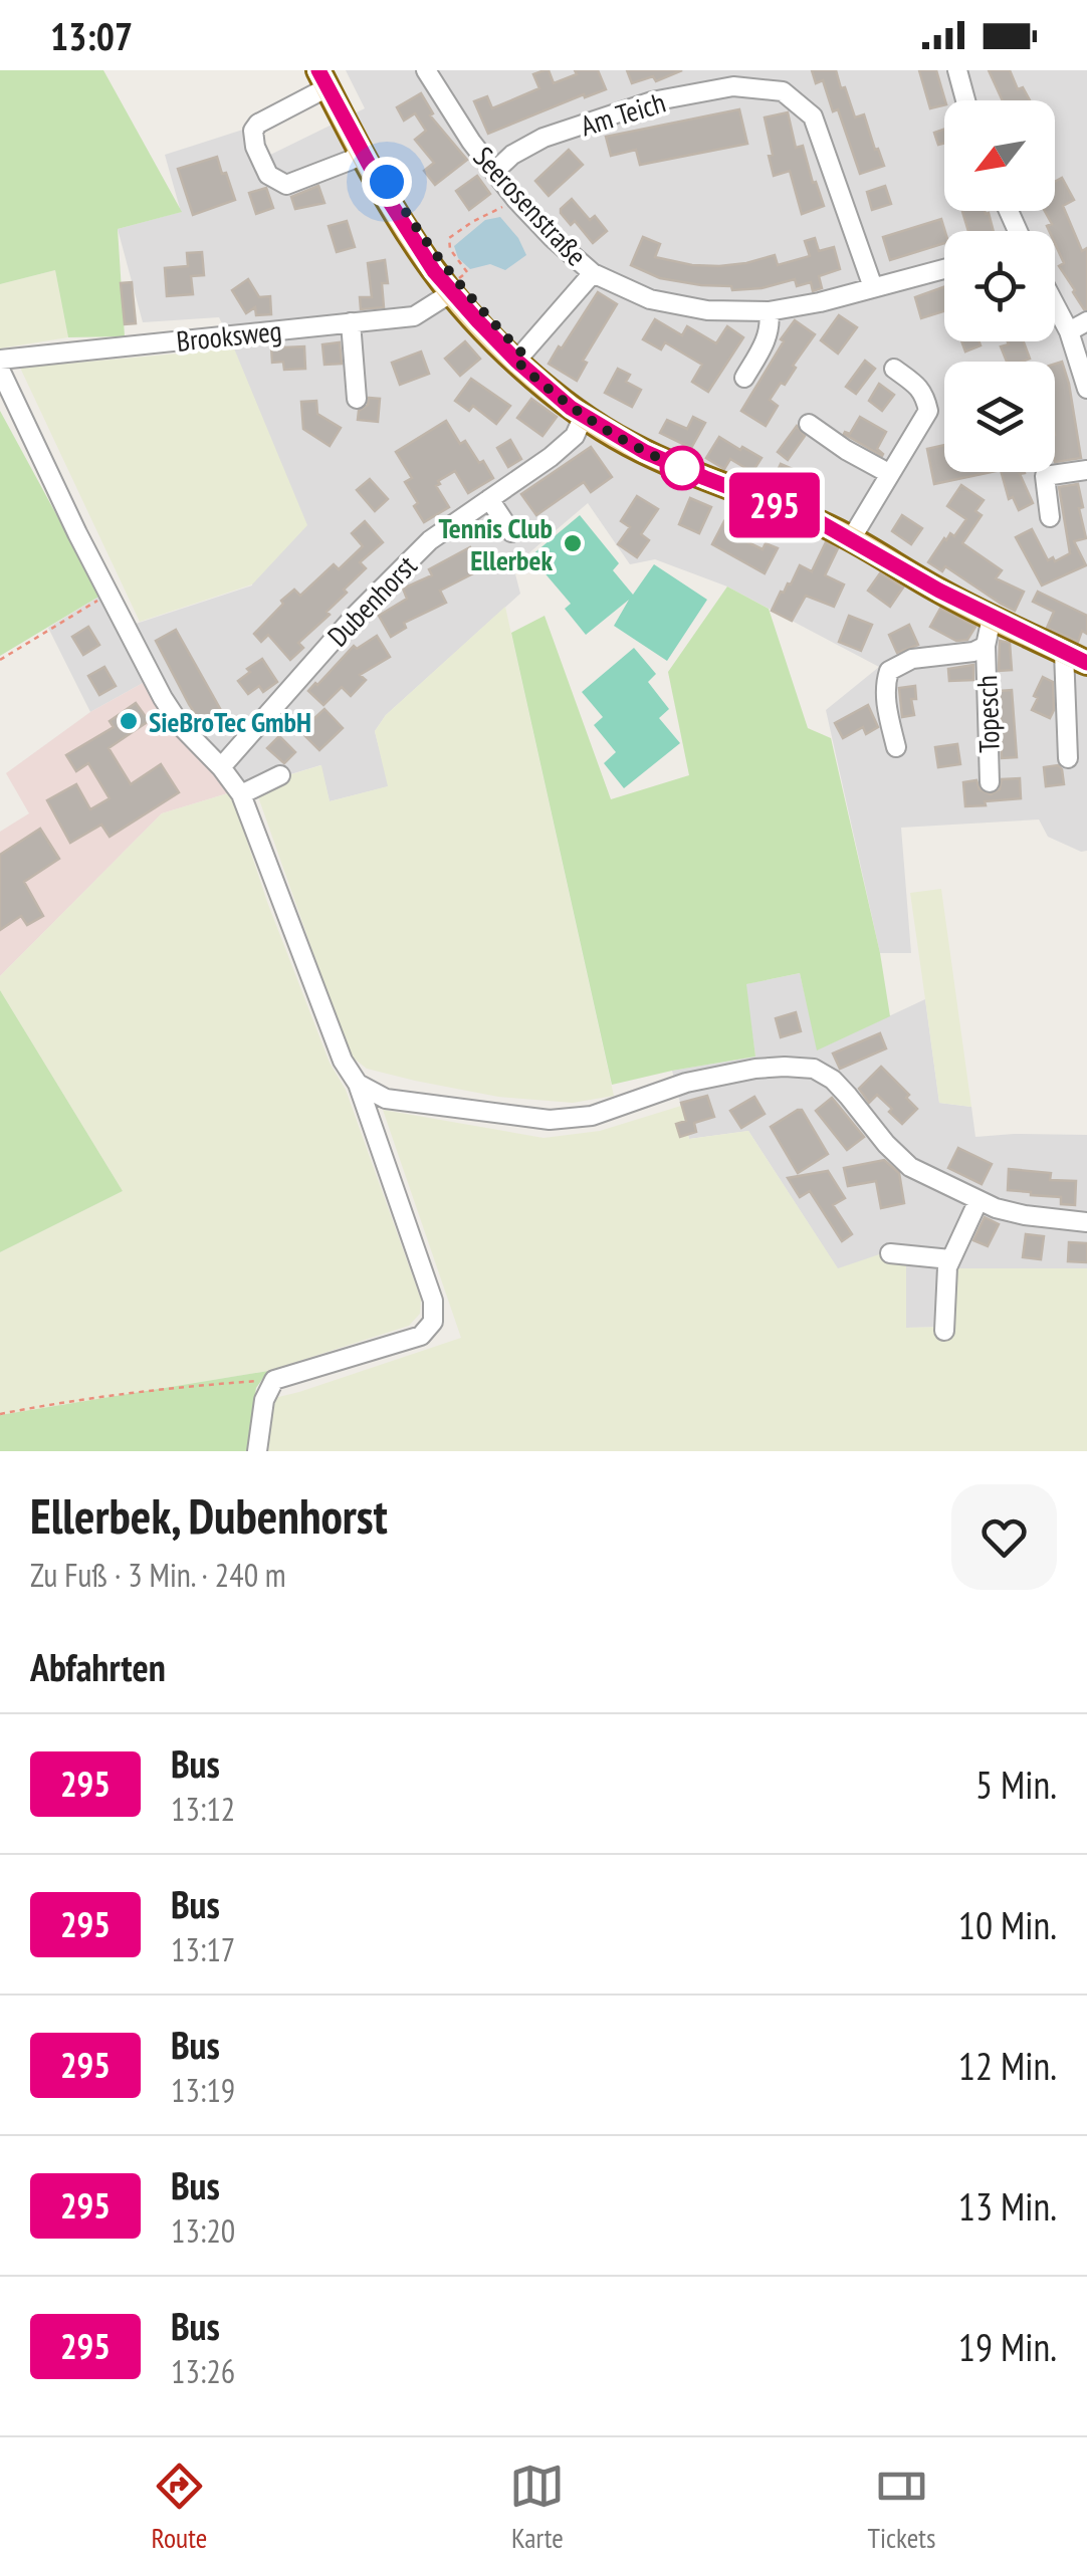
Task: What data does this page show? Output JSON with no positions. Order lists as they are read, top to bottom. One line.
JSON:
{"streets":{"street":["Am Teich","Seerosenstraße","Brooksweg","Dubenhorst","Topesch"]},"crossings":[["Am Teich","Seerosenstraße"]],"places":["Tennis Club Ellerbek","SieBroTec GmbH"],"lines":["bus line 295"],"north":"bottom left","page":{"status":"13:07","on_map":"295","heading":[["Ellerbek, Dubenhorst","Zu Fuß · 3 Min. · 240 m"],"Abfahrten"],"list":[{"mark":"295","name":"Bus","note":"13:12","value":"5 Min."},{"mark":"295","name":"Bus","note":"13:17","value":"10 Min."},{"mark":"295","name":"Bus","note":"13:19","value":"12 Min."},{"mark":"295","name":"Bus","note":"13:20","value":"13 Min."},{"mark":"295","name":"Bus","note":"13:26","value":"19 Min."}],"tabs":["Route","Karte","Tickets"]}}
